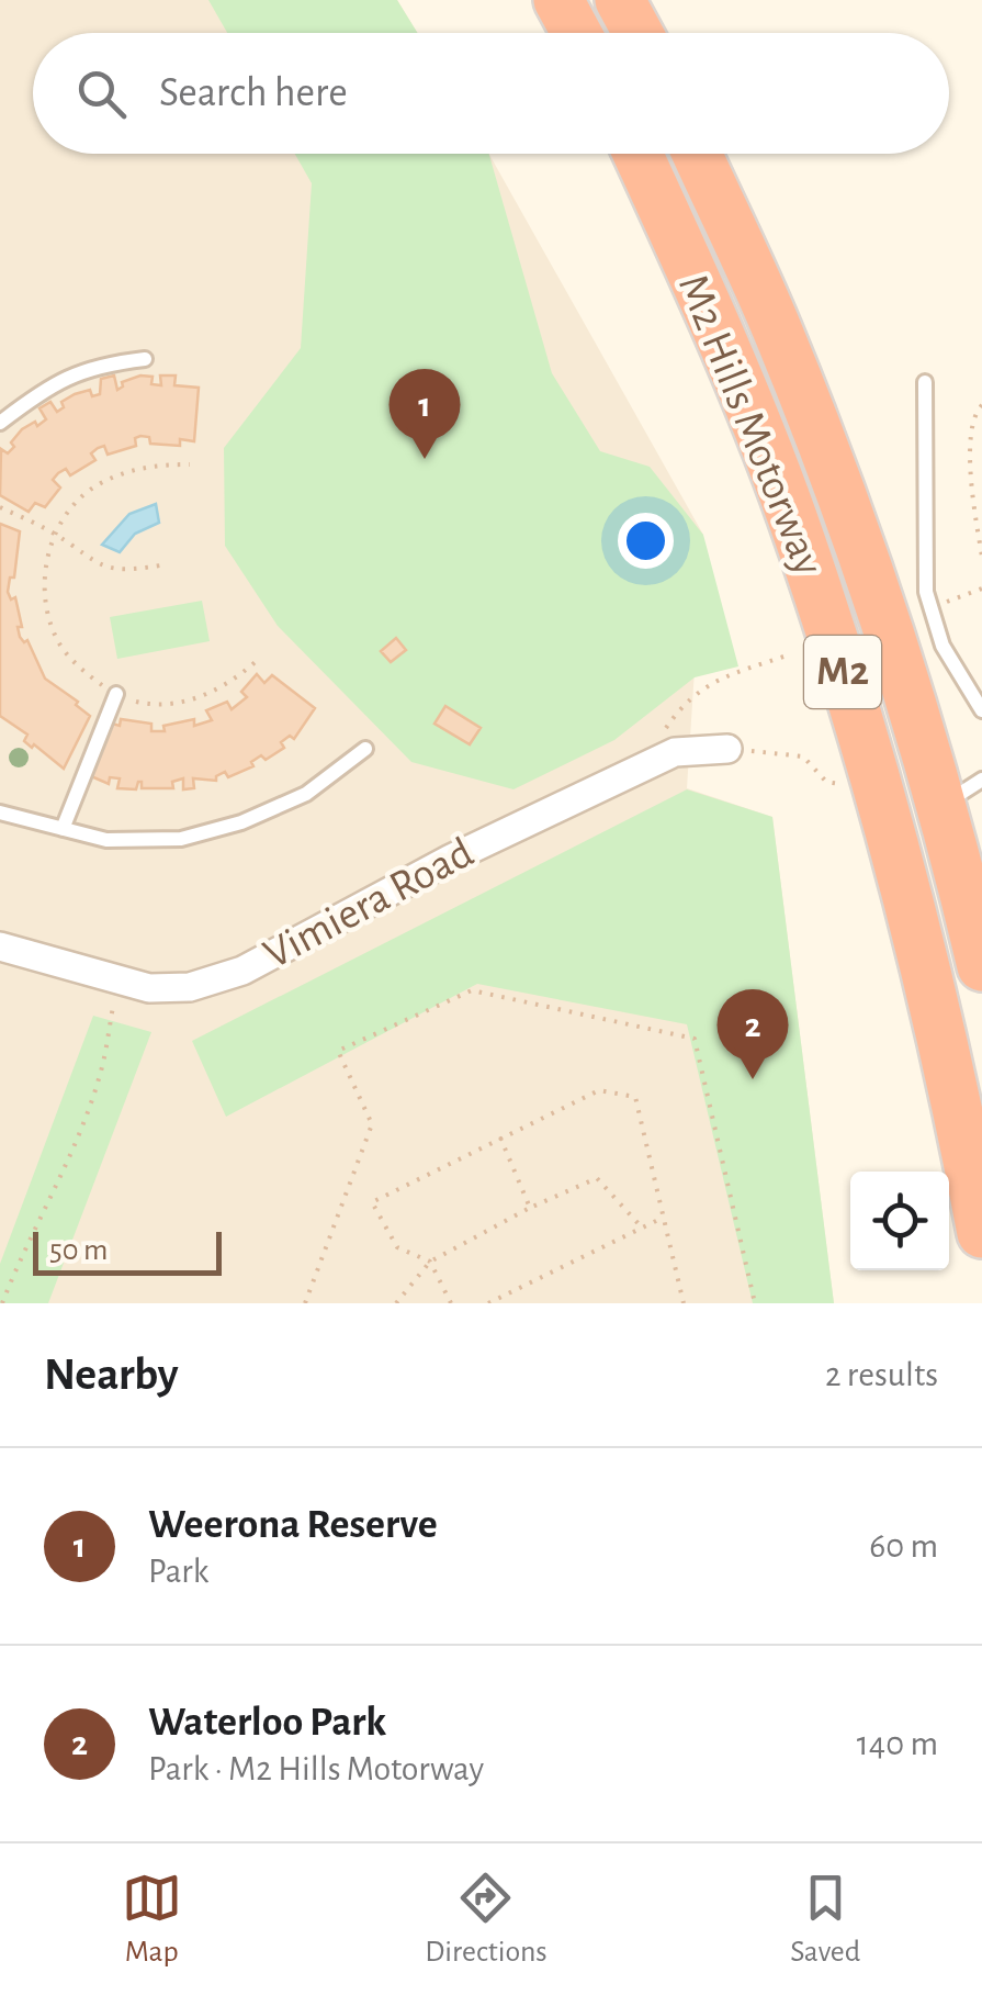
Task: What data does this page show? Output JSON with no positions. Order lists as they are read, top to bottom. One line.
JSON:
{"streets":{"highway":["M2 Hills Motorway","M2"],"street":["Vimiera Road"]},"scale_bar":"50 m","page":{"search":"Search here","pins":["1","2"],"scale":"50 m","heading":["Nearby","2 results"],"list":[{"mark":"1","name":"Weerona Reserve","note":"Park","value":"60 m"},{"mark":"2","name":"Waterloo Park","note":"Park · M2 Hills Motorway","value":"140 m"}],"nav":["Map","Directions","Saved"]}}
